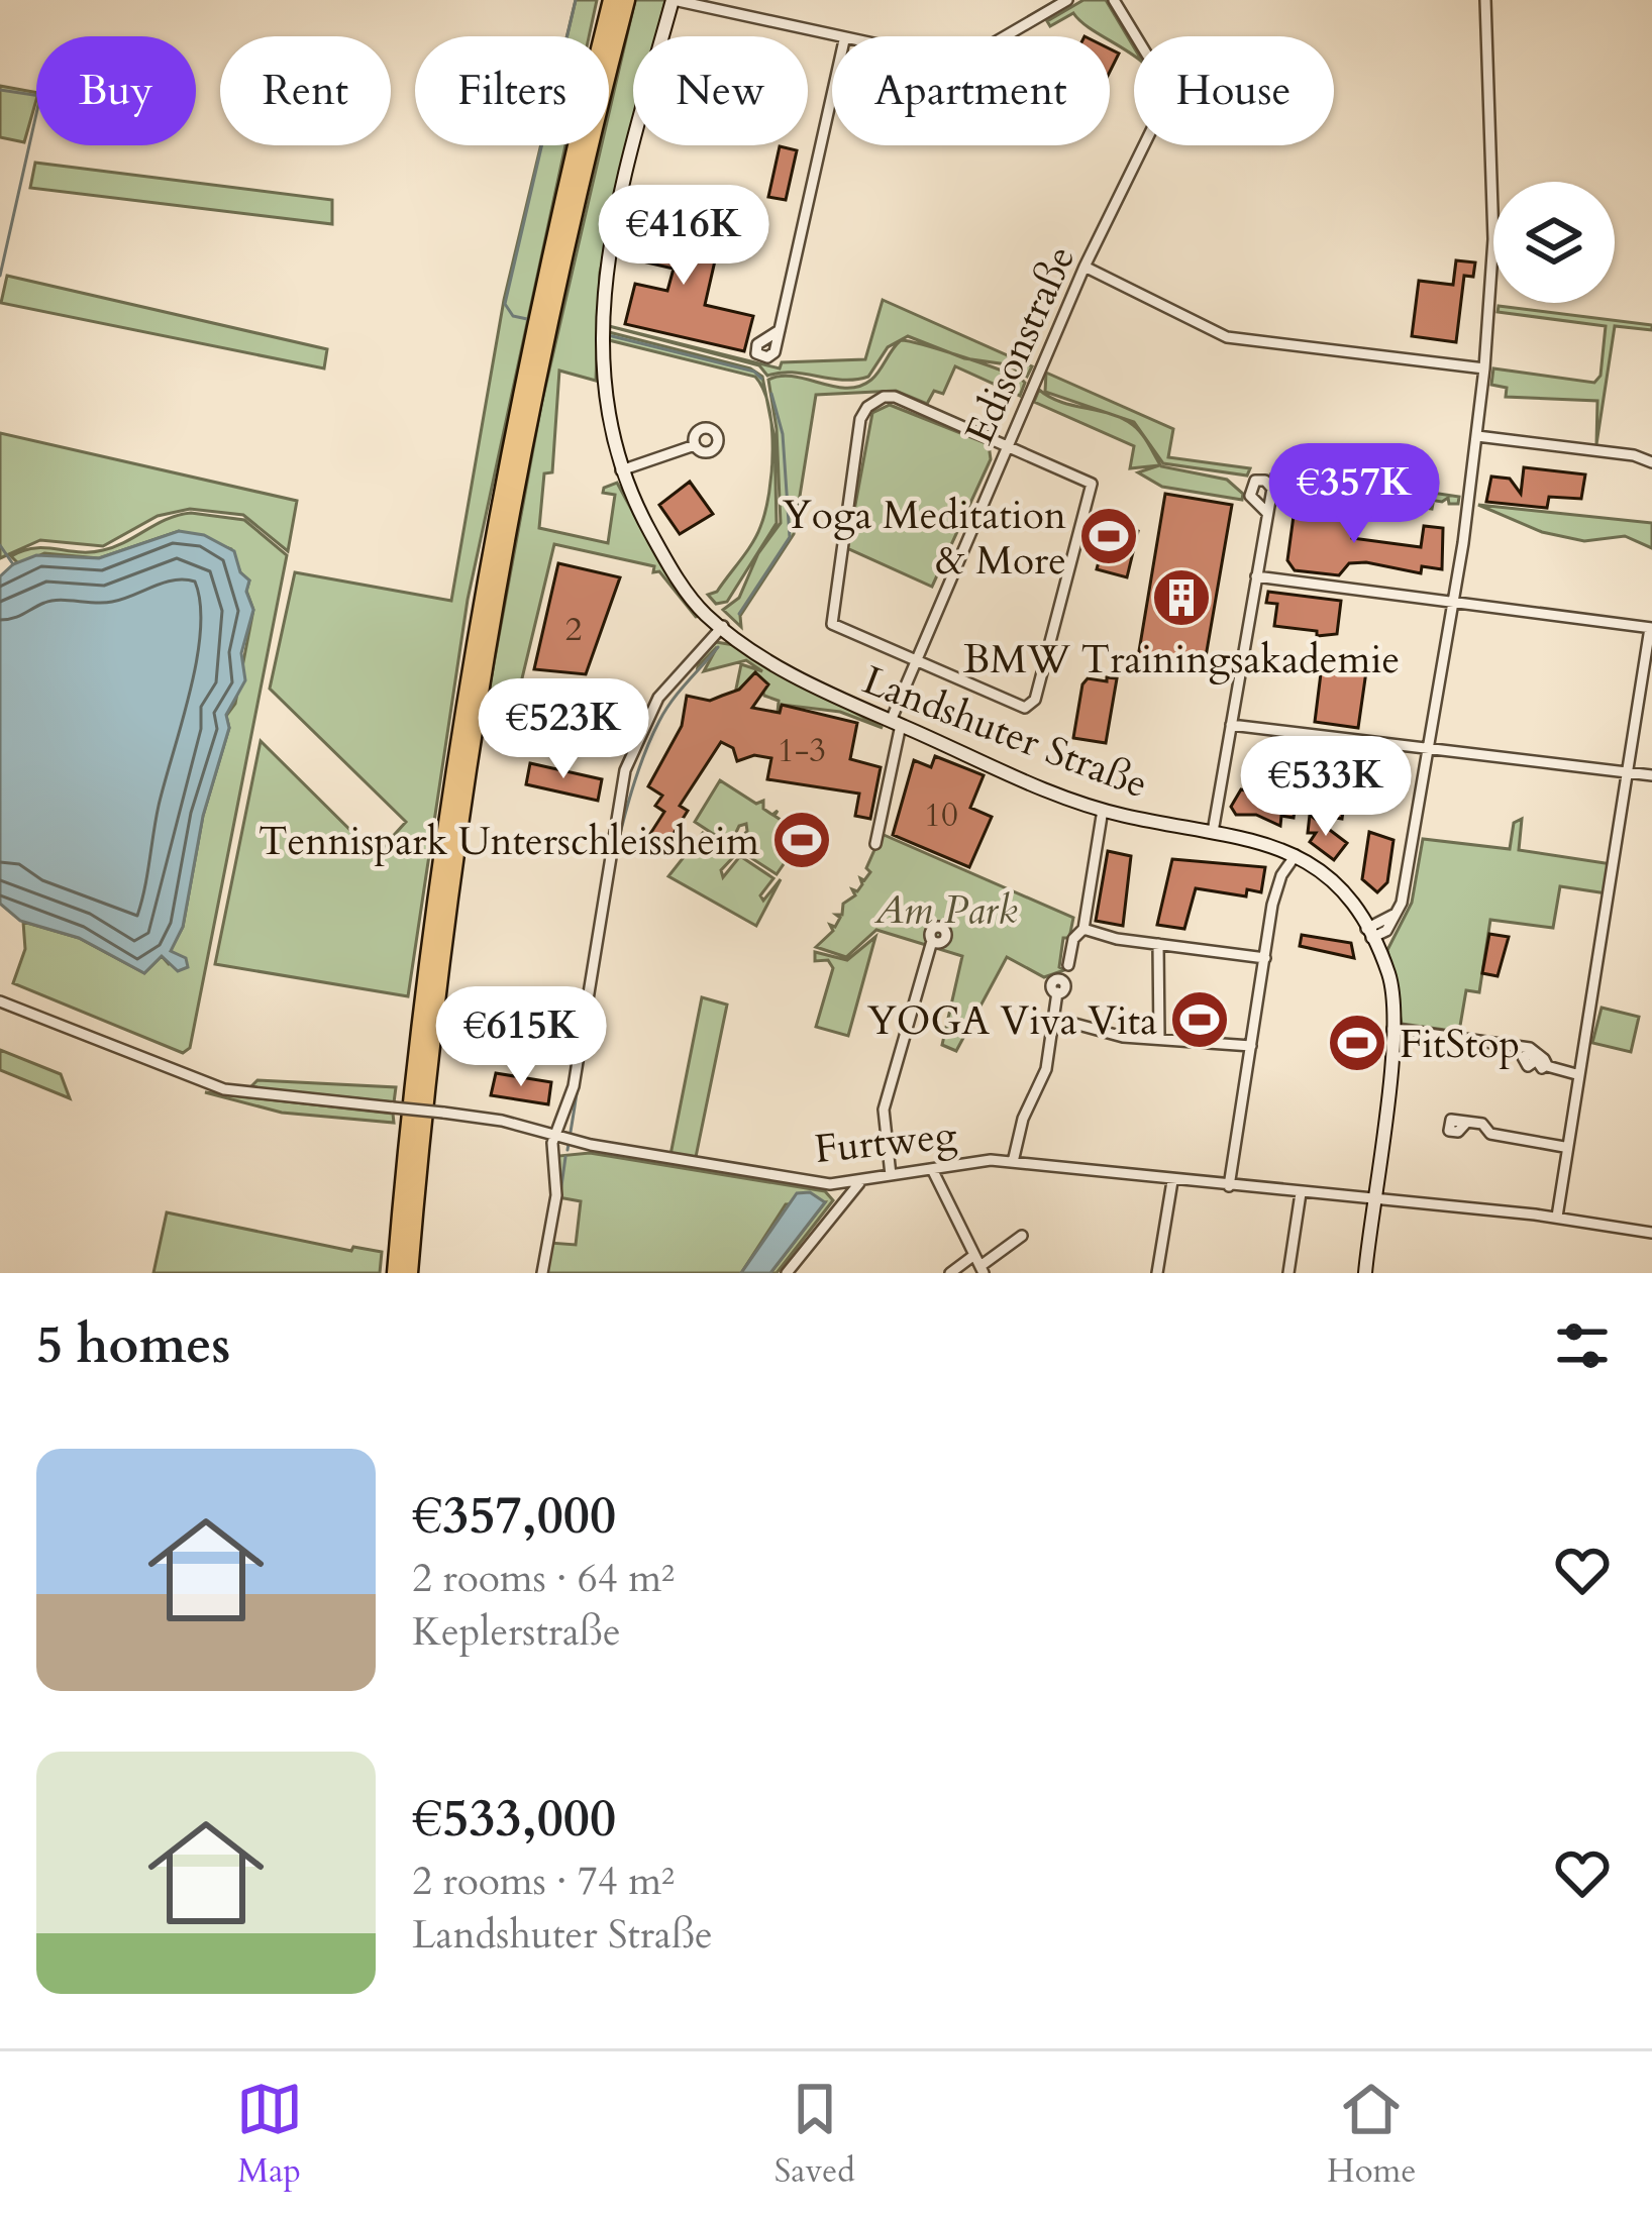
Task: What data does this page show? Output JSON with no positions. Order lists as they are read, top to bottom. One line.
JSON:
{"streets":{"main road":["Landshuter Straße"],"street":["Edisonstraße","Furtweg"]},"crossings":[["Edisonstraße","Landshuter Straße"],["Landshuter Straße","Furtweg"]],"parks":["Am Park"],"places":{"sports":["Yoga Meditation & More","Tennispark Unterschleissheim","YOGA Viva Vita","FitStop"],"building":["BMW Trainingsakademie"]},"house_numbers":["2","1-3","10"],"page":{"chip":["Buy","Rent","Filters","New","Apartment","House"],"price":["€416K","€357K","€523K","€533K","€615K"],"heading":"5 homes","list":[{"name":"€357,000","note":"2 rooms · 64 m² · Keplerstraße"},{"name":"€533,000","note":"2 rooms · 74 m² · Landshuter Straße"}],"tabs":["Map","Saved","Home"]}}
